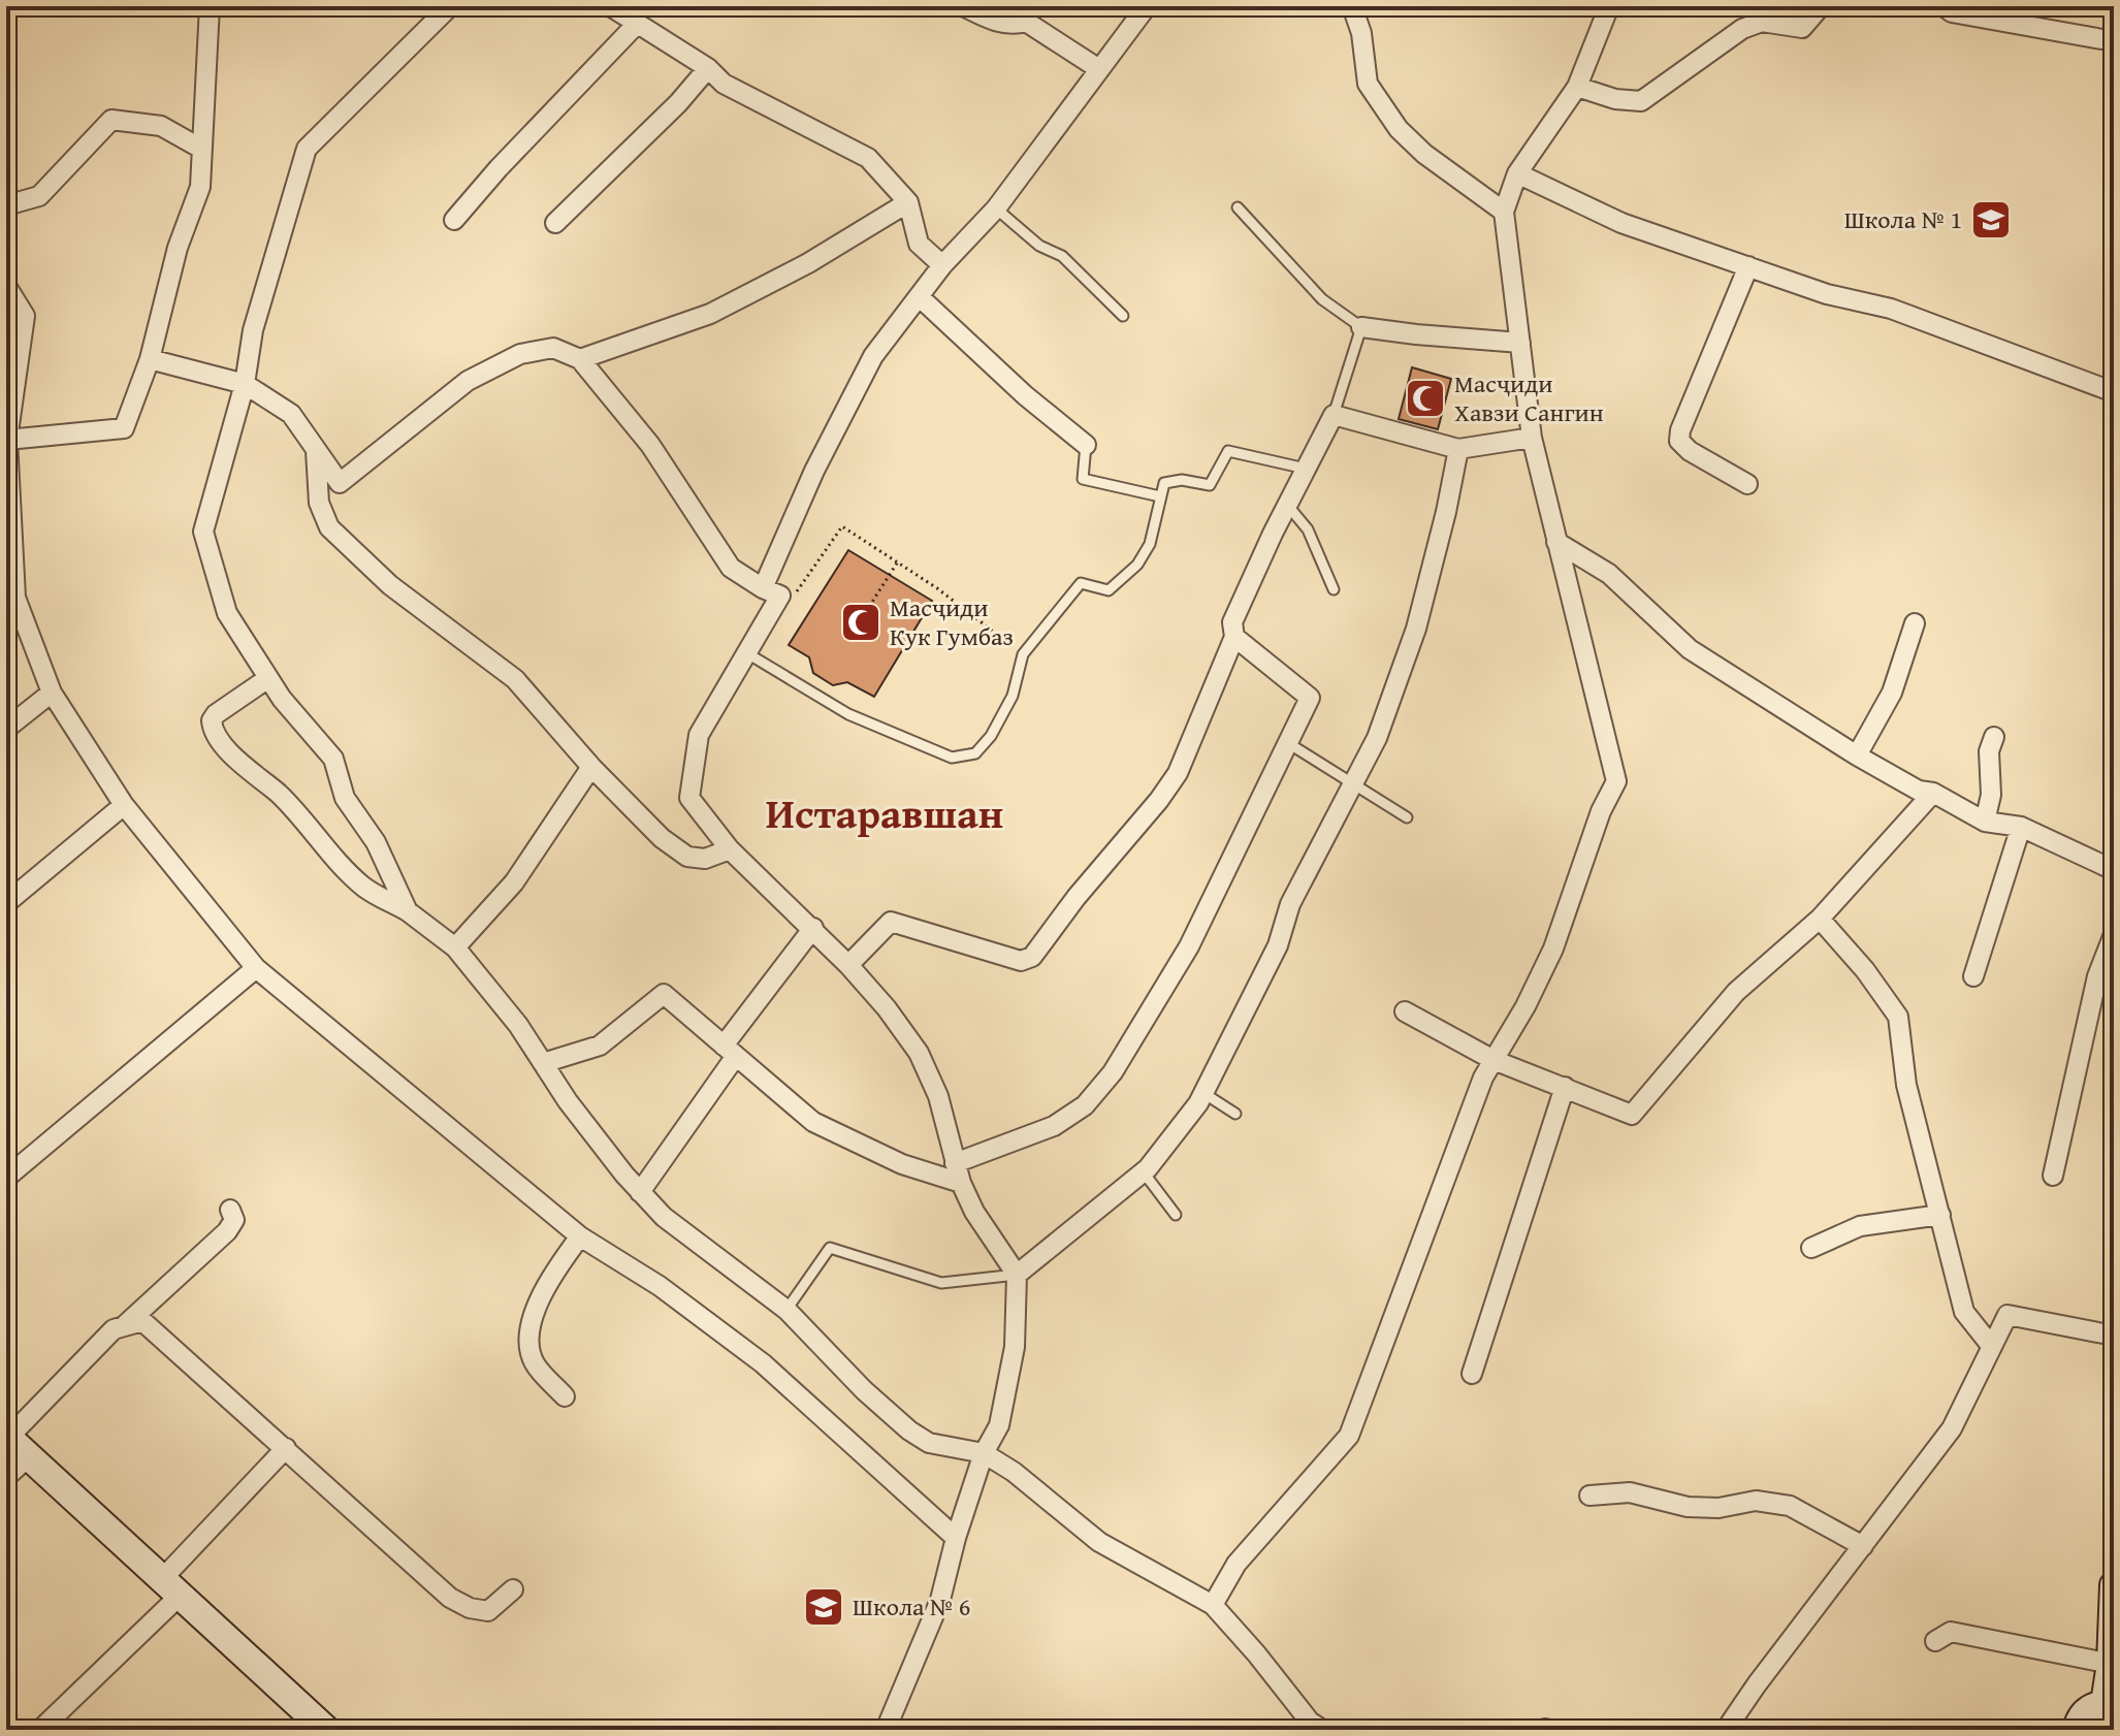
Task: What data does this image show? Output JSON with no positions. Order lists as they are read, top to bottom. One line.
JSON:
{"districts":["Истаравшан"],"places":{"school or university":["Школа № 1","Школа № 6"],"mosque":["Масҷиди Хавзи Сангин","Масҷиди Кук Гумбаз"]}}
